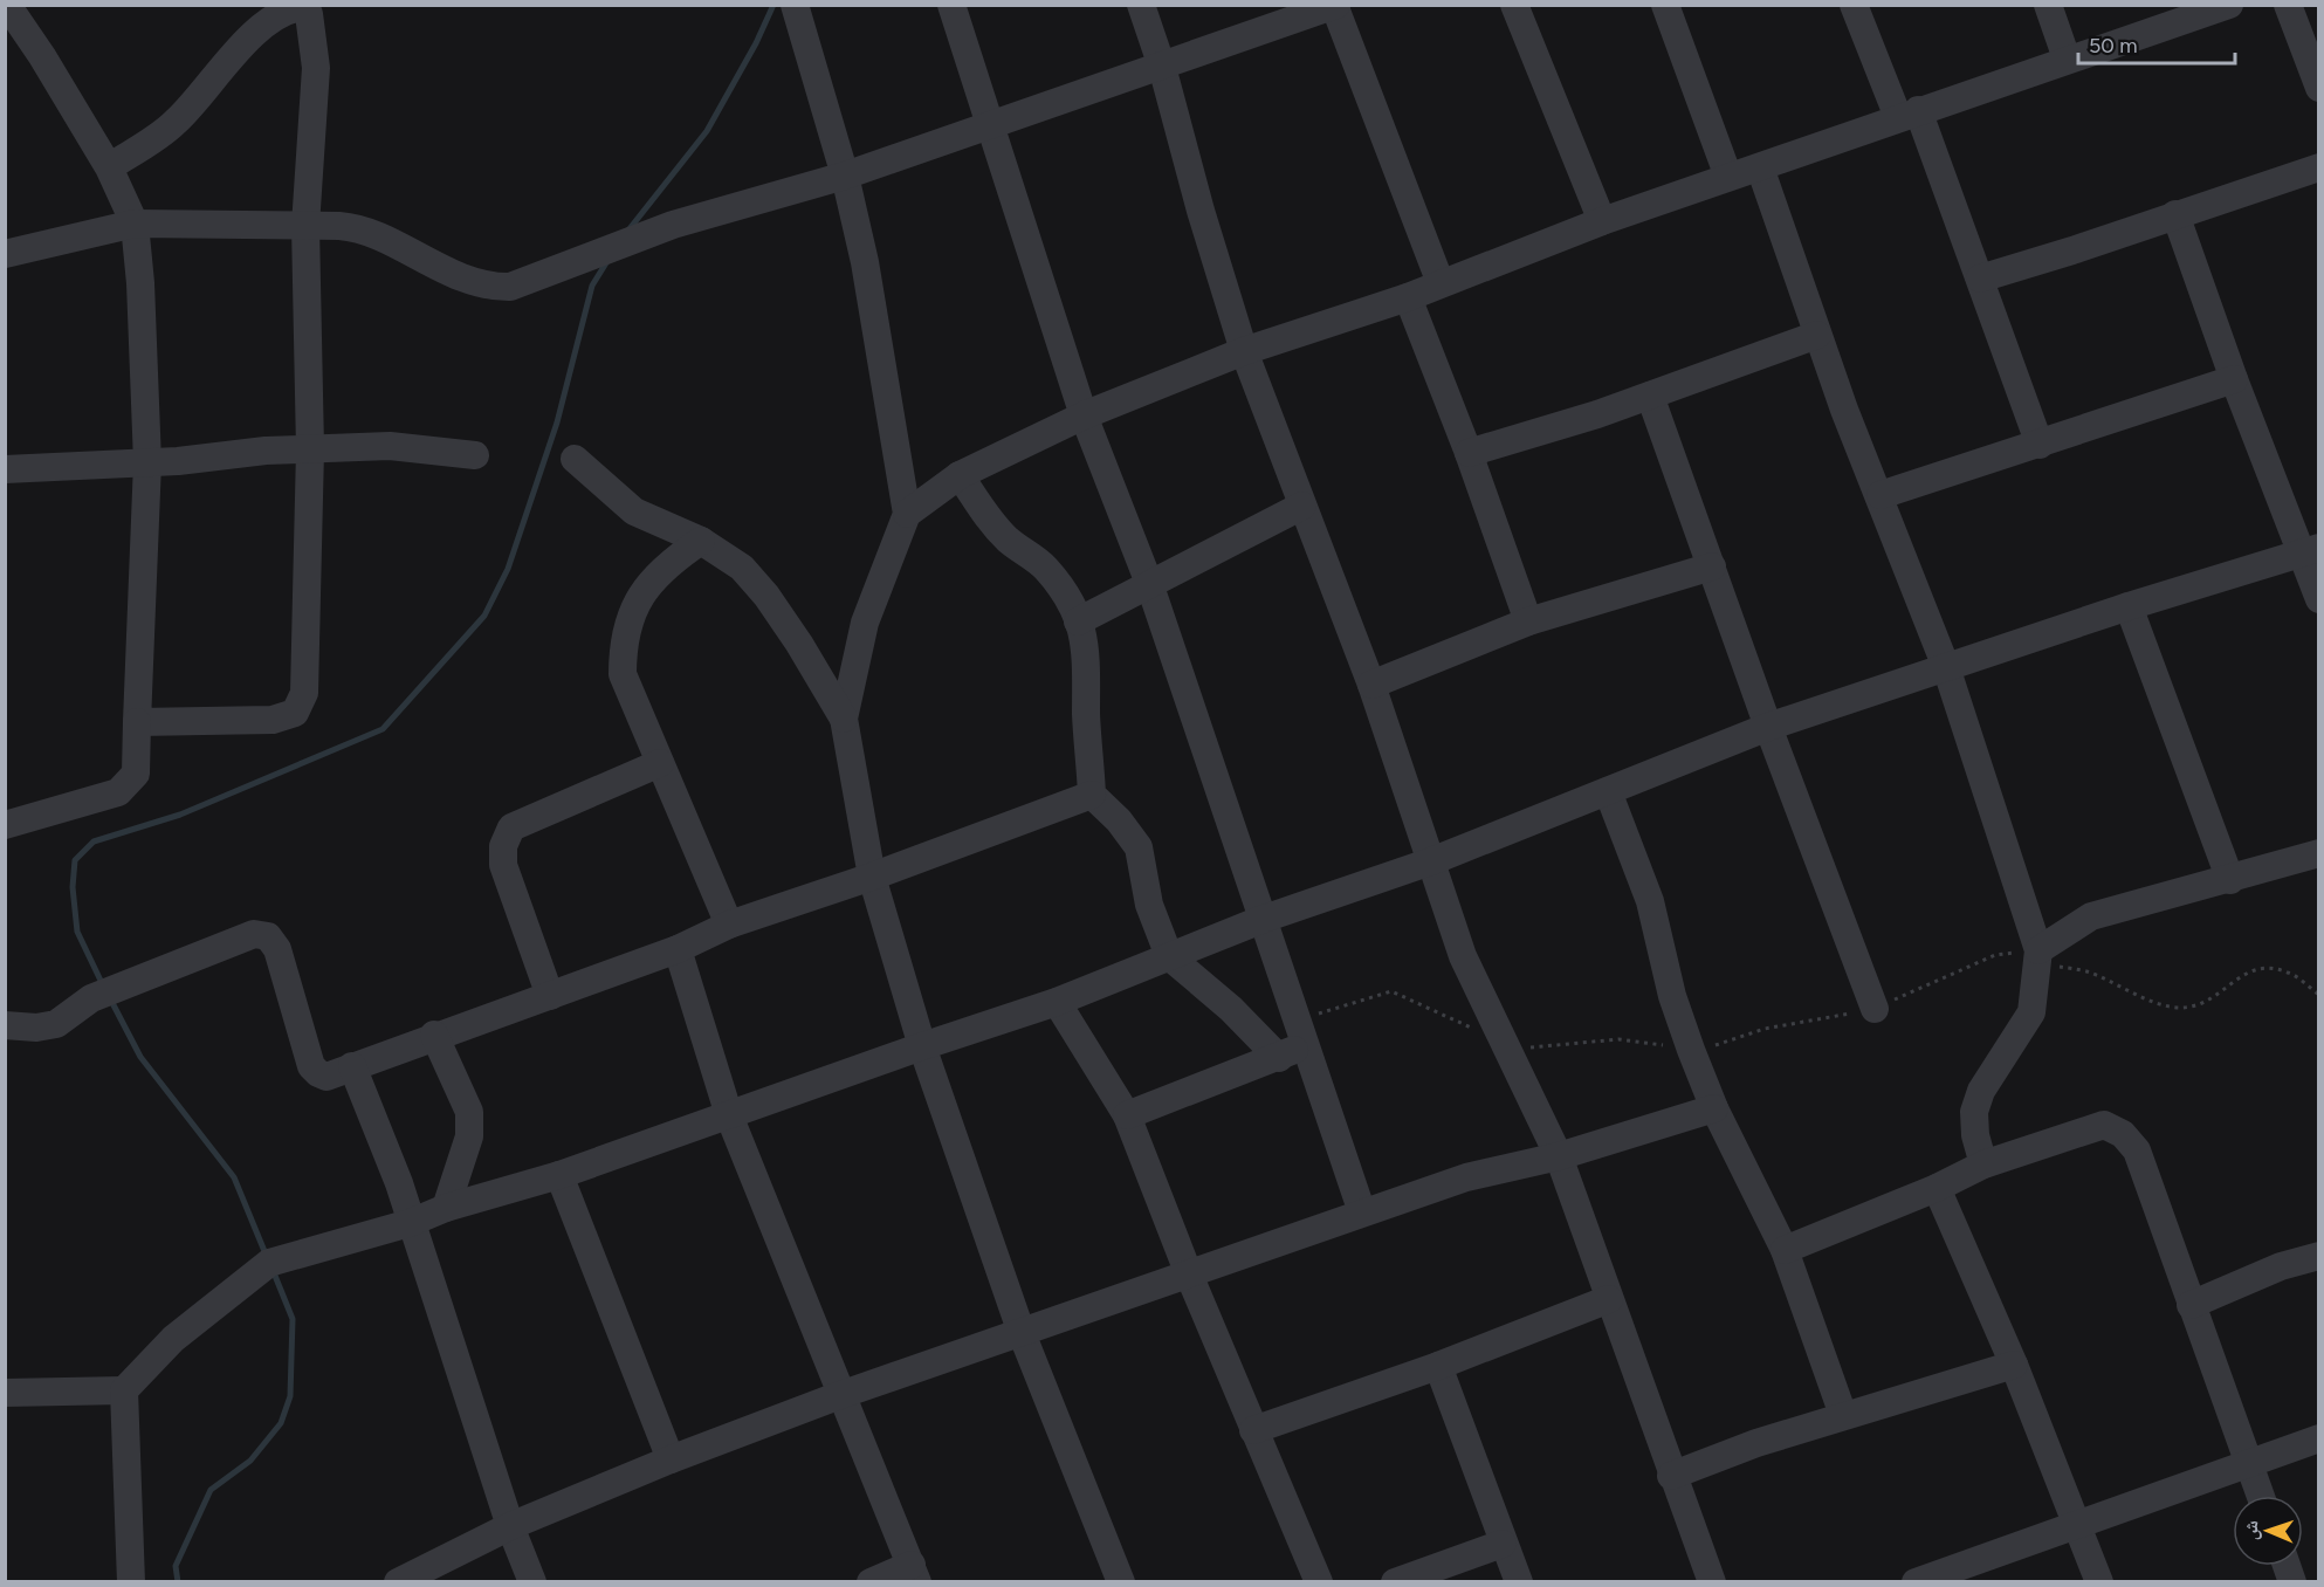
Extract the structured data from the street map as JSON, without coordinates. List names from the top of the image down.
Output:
{
  "scale_bar": "50 m",
  "north": "left"
}
